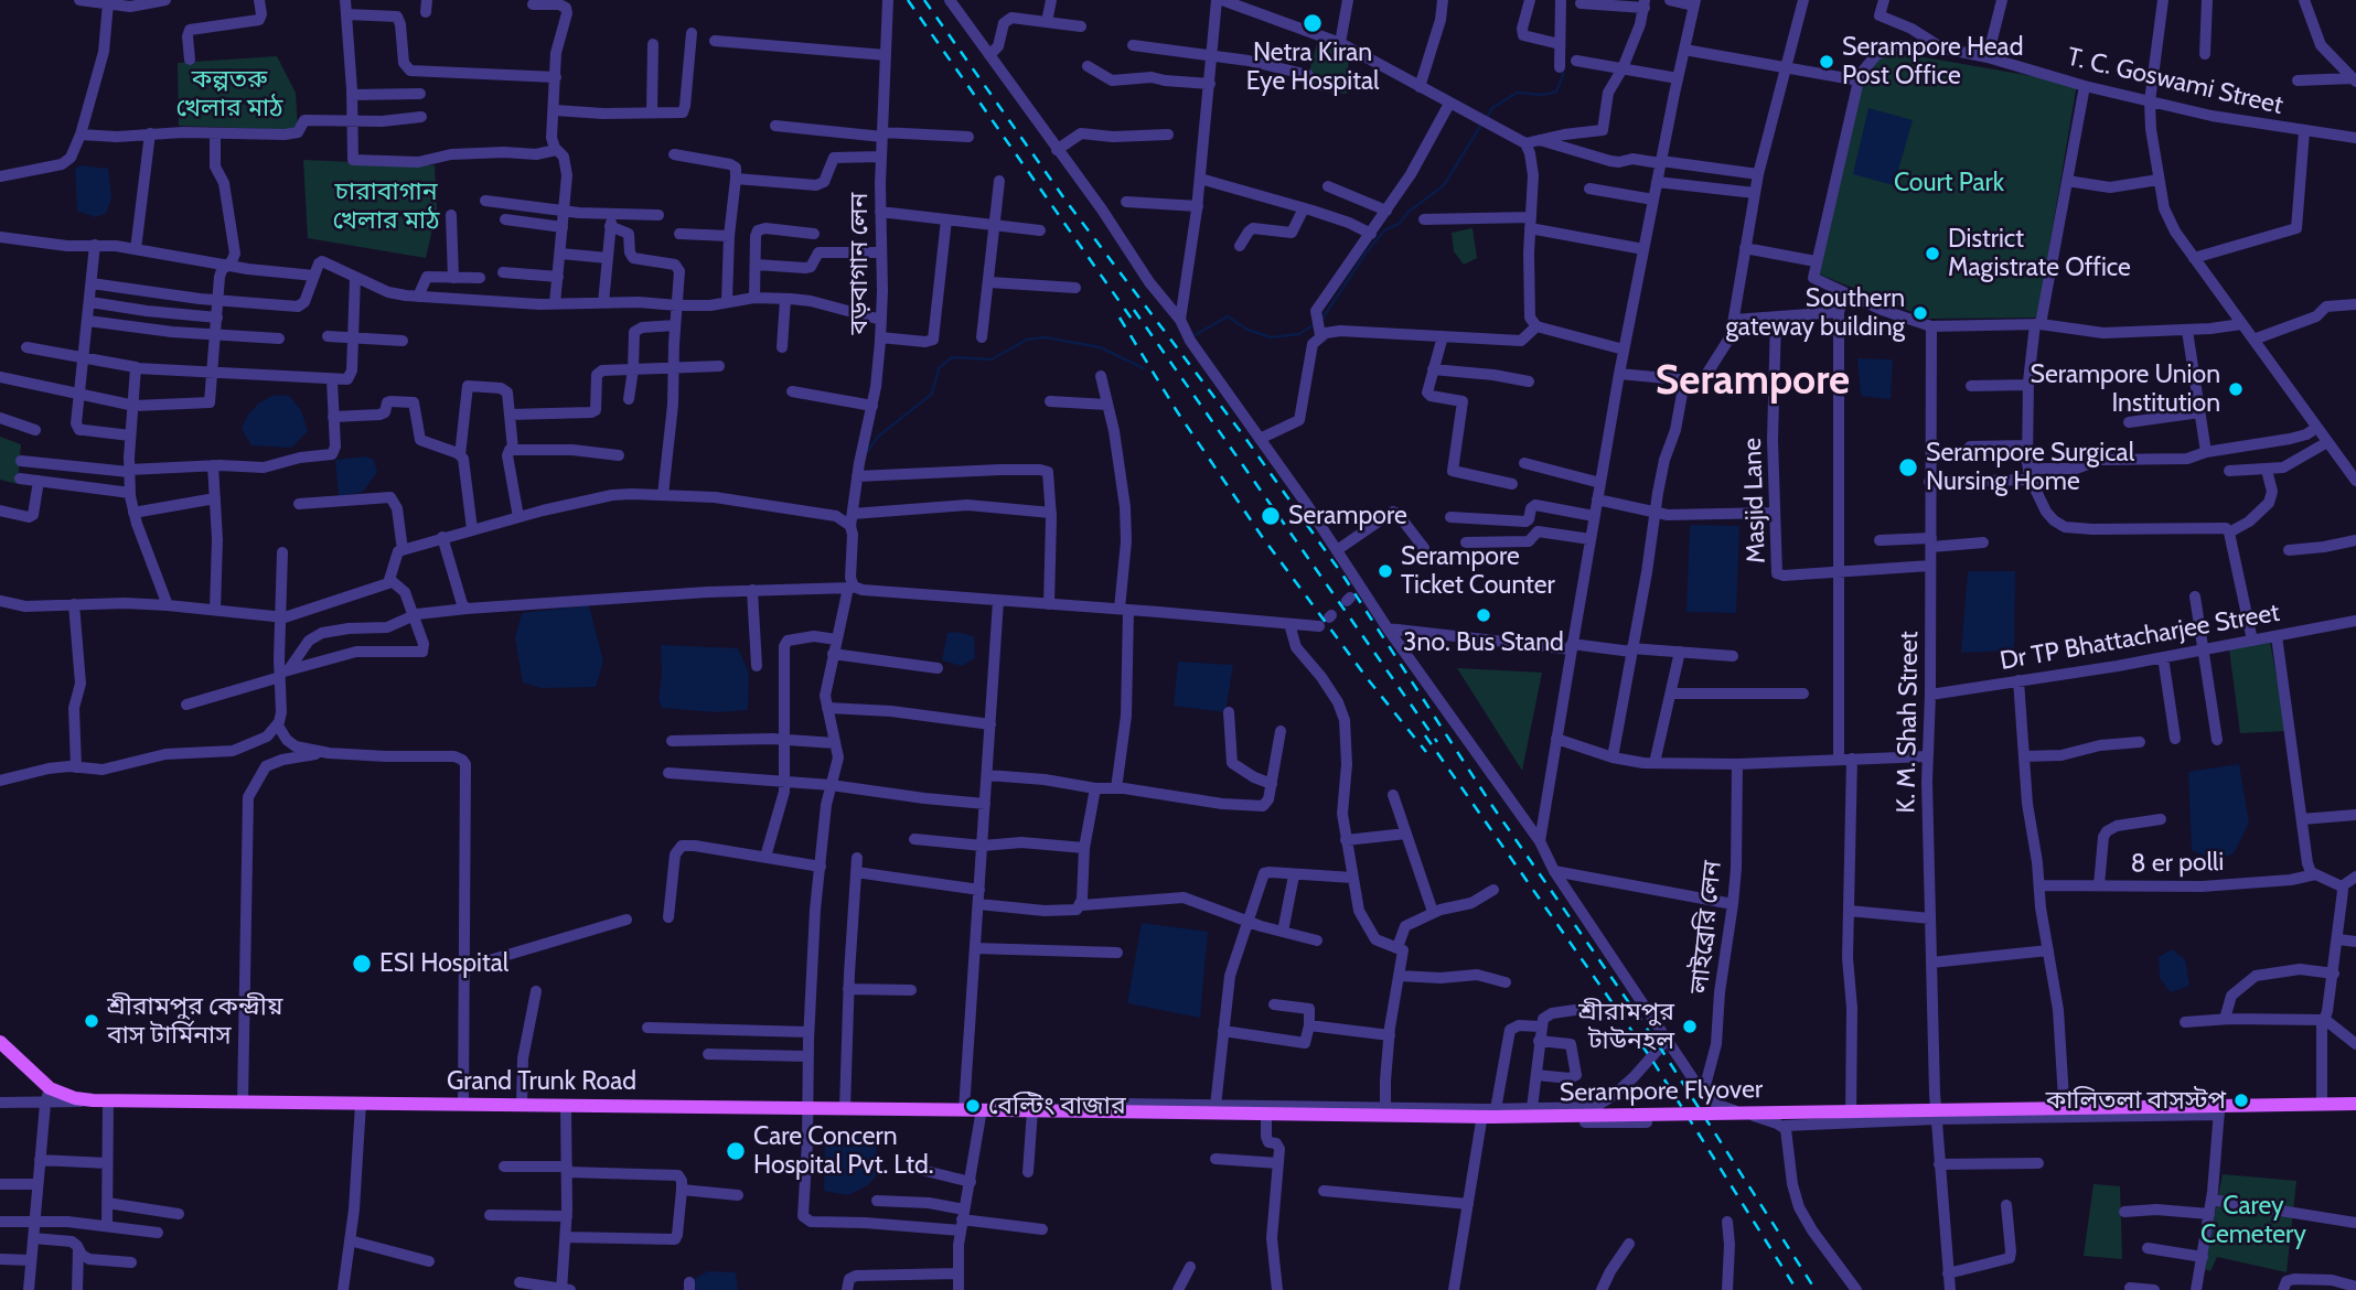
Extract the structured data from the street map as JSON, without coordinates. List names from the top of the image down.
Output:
{
  "streets": {
    "main road": ["Grand Trunk Road", "Serampore Flyover"],
    "street": [
      "T. C. Goswami Street",
      "বড়বাগান লেন",
      "Masjid Lane",
      "Dr TP Bhattacharjee Street",
      "K. M. Shah Street",
      "8 er polli",
      "লাইব্রেরি লেন"
    ]
  },
  "crossings": [
    ["বড়বাগান লেন", "Grand Trunk Road"],
    ["Masjid Lane", "K. M. Shah Street"],
    ["Dr TP Bhattacharjee Street", "K. M. Shah Street"],
    ["Grand Trunk Road", "Serampore Flyover"]
  ],
  "districts": ["Serampore"],
  "parks": [
    "কল্পতরু খেলার মাঠ",
    "Court Park",
    "চারাবাগান খেলার মাঠ",
    "Carey Cemetery"
  ],
  "places": [
    "Netra Kiran Eye Hospital",
    "Serampore Head Post Office",
    "District Magistrate Office",
    "Southern gateway building",
    "Serampore Union Institution",
    "Serampore Surgical Nursing Home",
    "Serampore",
    "Serampore Ticket Counter",
    "3no. Bus Stand",
    "ESI Hospital",
    "শ্রীরামপুর কেন্দ্রীয় বাস টার্মিনাস",
    "শ্রীরামপুর টাউনহল",
    "কালিতলা বাসস্টপ",
    "বেল্টিং বাজার",
    "Care Concern Hospital Pvt. Ltd."
  ]
}
